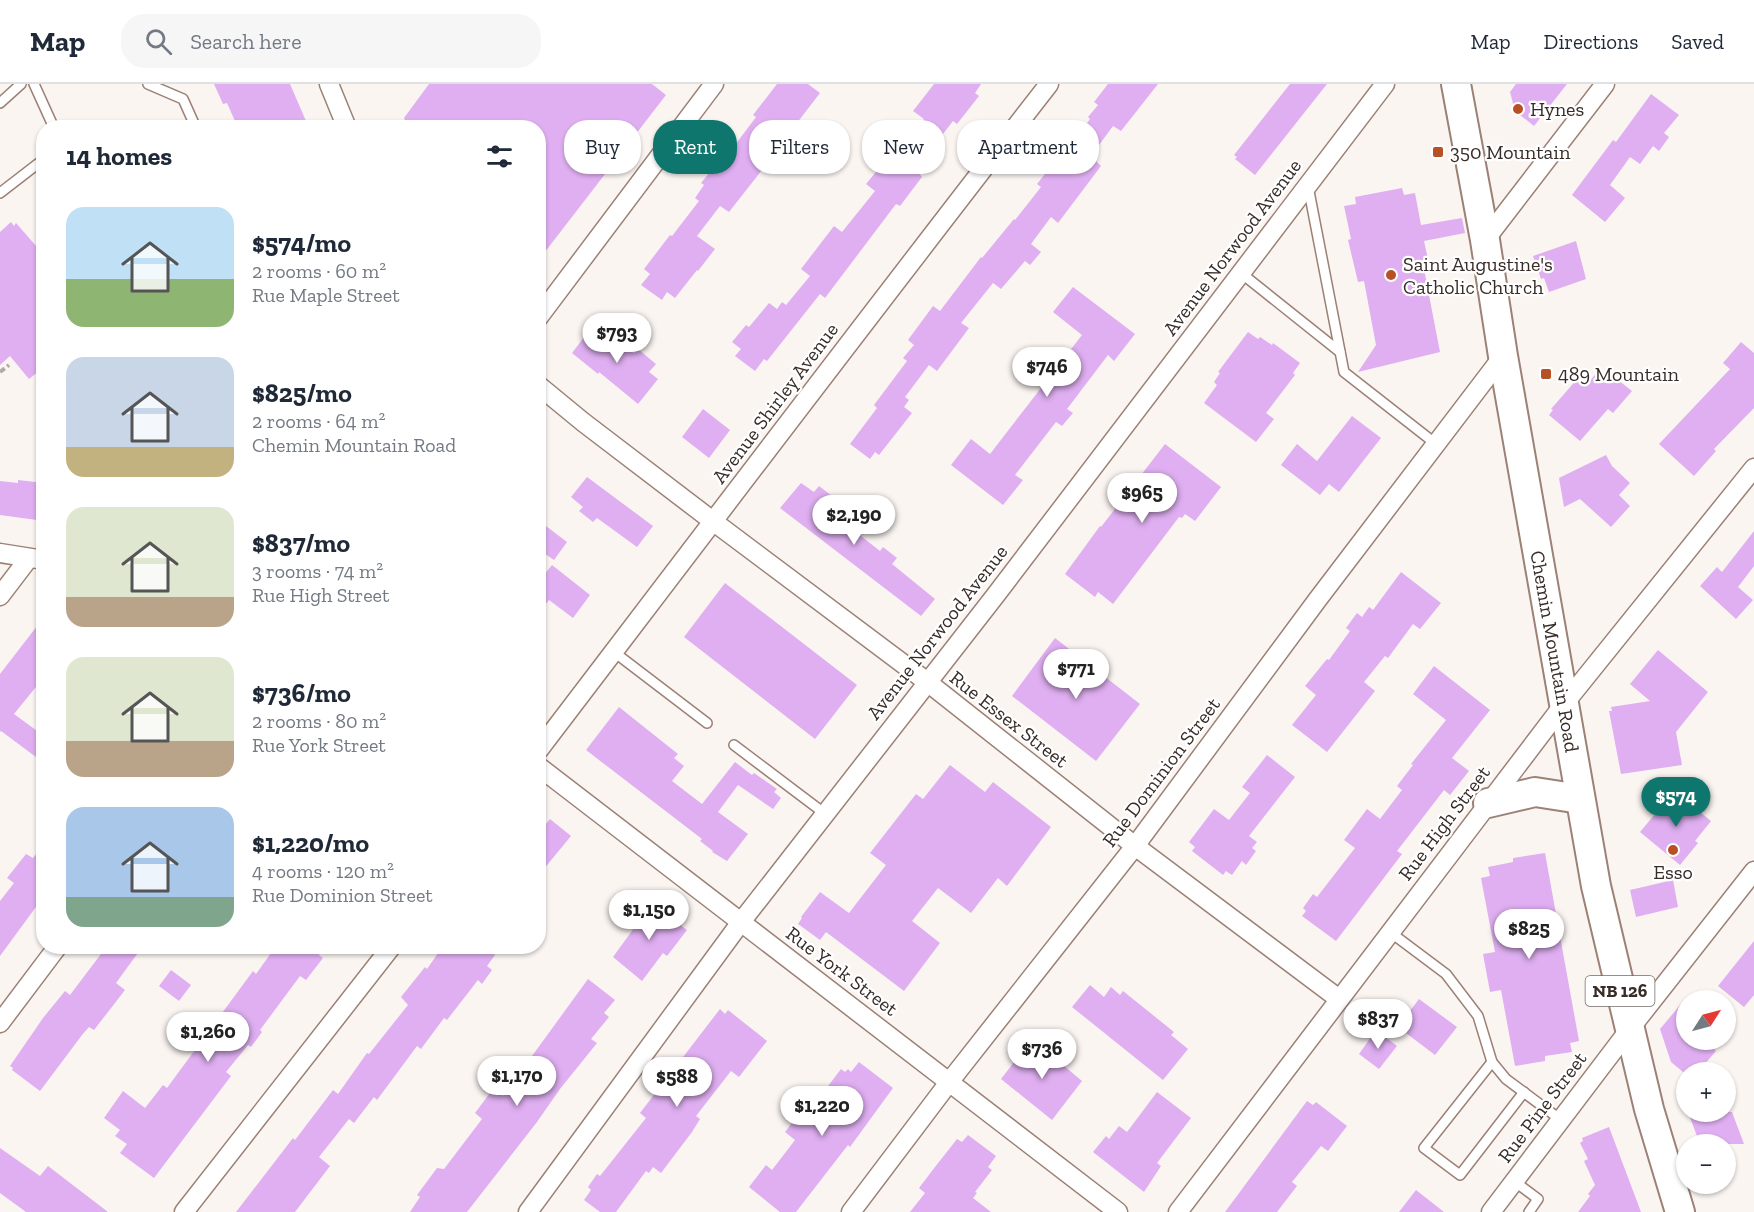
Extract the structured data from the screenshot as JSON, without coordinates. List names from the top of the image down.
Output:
{
  "streets": {
    "main road": ["Chemin Mountain Road", "NB 126"],
    "street": [
      "Avenue Norwood Avenue",
      "Avenue Shirley Avenue",
      "Rue Essex Street",
      "Rue Dominion Street",
      "Rue High Street",
      "Rue York Street",
      "Rue Pine Street"
    ]
  },
  "crossings": [
    ["Avenue Norwood Avenue", "Rue Essex Street"],
    ["Avenue Norwood Avenue", "Rue York Street"],
    ["Avenue Shirley Avenue", "Rue Essex Street"],
    ["Chemin Mountain Road", "Rue Dominion Street"],
    ["Chemin Mountain Road", "Rue High Street"],
    ["Chemin Mountain Road", "Rue Pine Street"],
    ["Rue Essex Street", "Rue Dominion Street"],
    ["Rue Essex Street", "Rue High Street"],
    ["Rue Dominion Street", "Rue York Street"]
  ],
  "places": {
    "other": ["Hynes", "Saint Augustine's Catholic Church", "Esso"],
    "transit": ["350 Mountain", "489 Mountain"]
  },
  "north": "top right",
  "page": {
    "header": "Map",
    "search": "Search here",
    "nav": ["Map", "Directions", "Saved"],
    "chip": [
      "Buy",
      "Rent",
      "Filters",
      "New",
      "Apartment"
    ],
    "heading": "14 homes",
    "list": [
      {
        "name": "$574/mo",
        "note": "2 rooms · 60 m² · Rue Maple Street"
      },
      {
        "name": "$825/mo",
        "note": "2 rooms · 64 m² · Chemin Mountain Road"
      },
      {
        "name": "$837/mo",
        "note": "3 rooms · 74 m² · Rue High Street"
      },
      {
        "name": "$736/mo",
        "note": "2 rooms · 80 m² · Rue York Street"
      },
      {
        "name": "$1,220/mo",
        "note": "4 rooms · 120 m² · Rue Dominion Street"
      }
    ],
    "price": [
      "$793",
      "$746",
      "$965",
      "$2,190",
      "$771",
      "$574",
      "$1,150",
      "$825",
      "$837",
      "$1,260",
      "$736",
      "$1,170",
      "$588",
      "$1,220"
    ],
    "map_buttons": ["+", "−"]
  }
}
